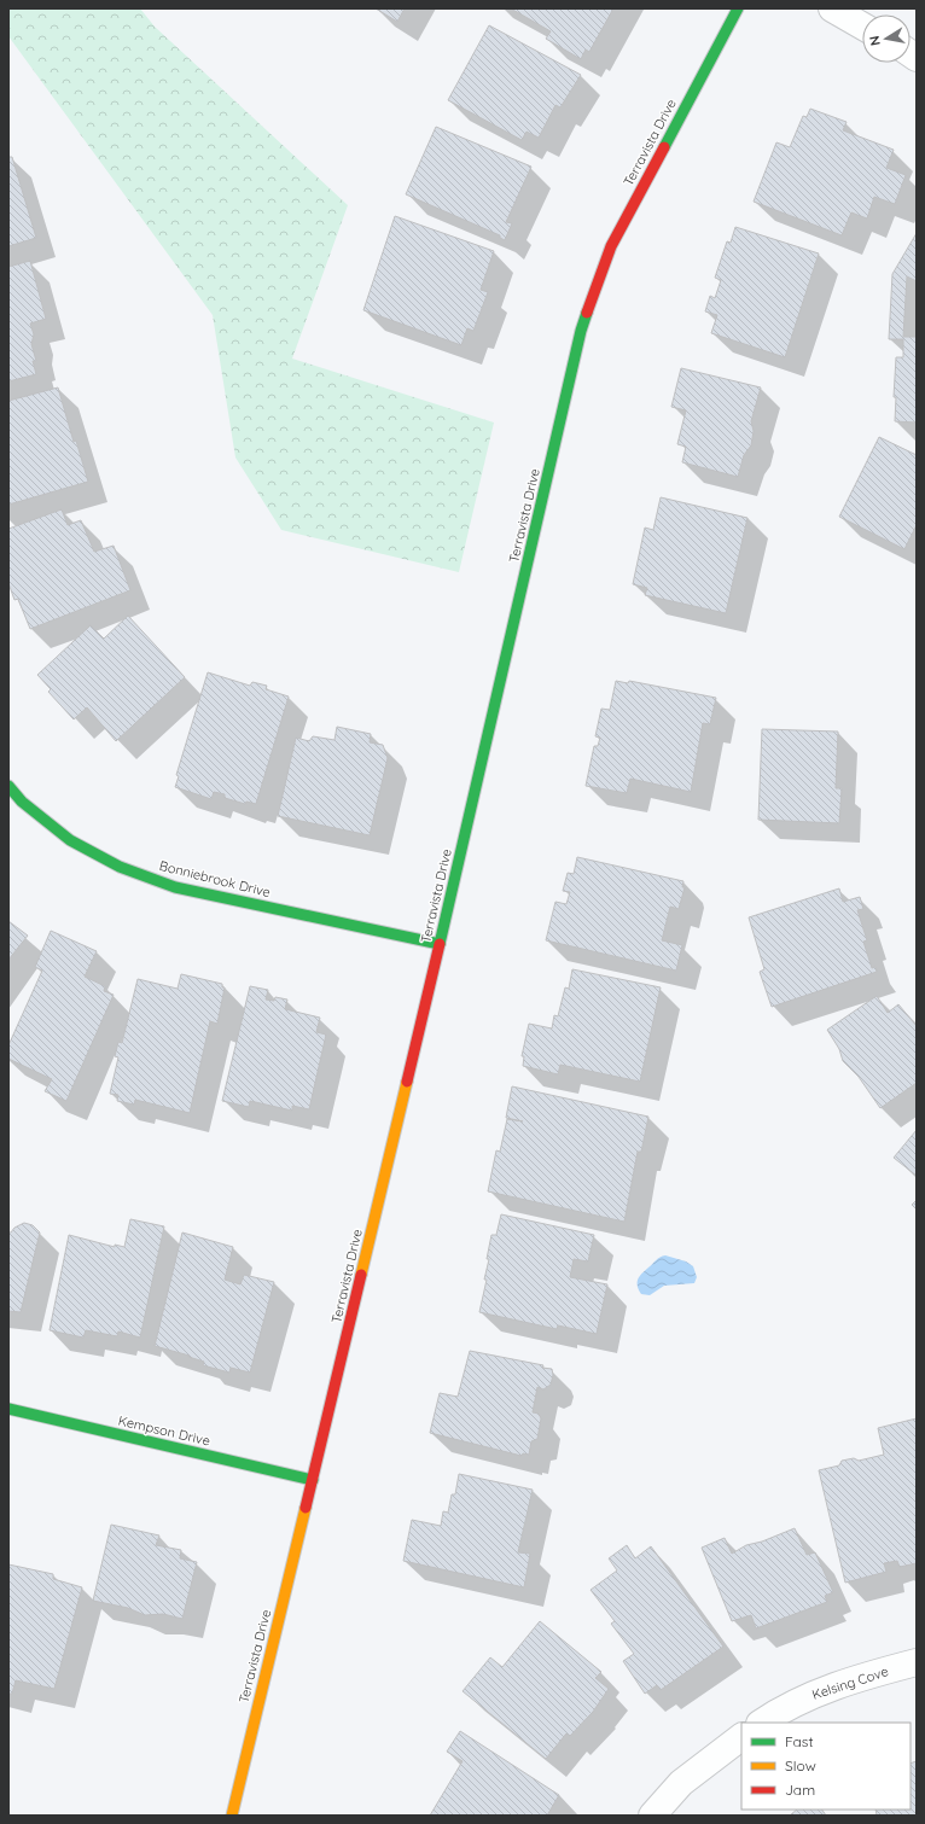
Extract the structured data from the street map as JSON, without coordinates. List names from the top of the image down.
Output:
{
  "streets": {
    "street": [
      "Terravista Drive",
      "Bonniebrook Drive",
      "Kempson Drive",
      "Kelsing Cove"
    ]
  },
  "crossings": [
    ["Terravista Drive", "Bonniebrook Drive"],
    ["Terravista Drive", "Kempson Drive"]
  ],
  "legend": ["Fast", "Slow", "Jam"],
  "north": "left"
}
